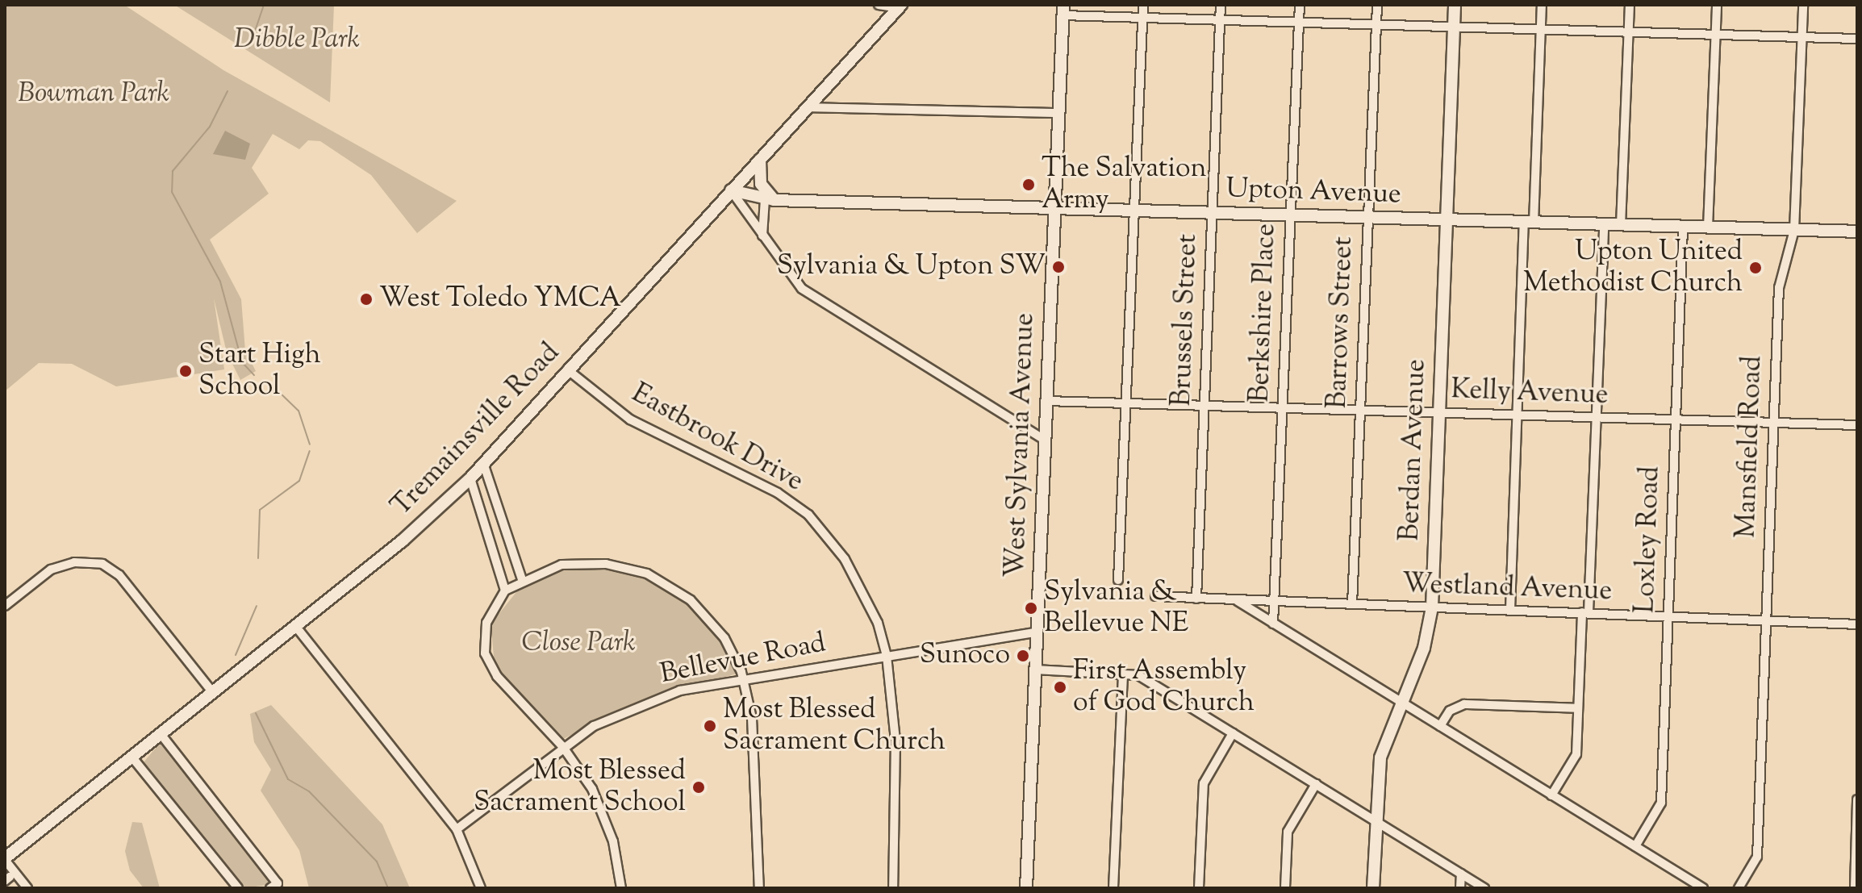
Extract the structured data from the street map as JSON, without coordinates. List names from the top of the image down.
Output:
{
  "streets": {
    "street": [
      "Upton Avenue",
      "Berkshire Place",
      "Brussels Street",
      "Barrows Street",
      "Kelly Avenue",
      "Tremainsville Road",
      "Eastbrook Drive",
      "West Sylvania Avenue",
      "Mansfield Road",
      "Berdan Avenue",
      "Loxley Road",
      "Westland Avenue",
      "Bellevue Road"
    ]
  },
  "crossings": [
    ["Upton Avenue", "Berkshire Place"],
    ["Upton Avenue", "Brussels Street"],
    ["Upton Avenue", "Barrows Street"],
    ["Upton Avenue", "Tremainsville Road"],
    ["Upton Avenue", "West Sylvania Avenue"],
    ["Upton Avenue", "Mansfield Road"],
    ["Upton Avenue", "Berdan Avenue"],
    ["Upton Avenue", "Loxley Road"],
    ["Berkshire Place", "Kelly Avenue"],
    ["Berkshire Place", "Westland Avenue"],
    ["Brussels Street", "Kelly Avenue"],
    ["Brussels Street", "Westland Avenue"],
    ["Barrows Street", "Kelly Avenue"],
    ["Barrows Street", "Westland Avenue"],
    ["Kelly Avenue", "West Sylvania Avenue"],
    ["Kelly Avenue", "Mansfield Road"],
    ["Kelly Avenue", "Berdan Avenue"],
    ["Kelly Avenue", "Loxley Road"],
    ["Tremainsville Road", "Eastbrook Drive"],
    ["Eastbrook Drive", "Bellevue Road"],
    ["West Sylvania Avenue", "Bellevue Road"],
    ["Mansfield Road", "Westland Avenue"],
    ["Berdan Avenue", "Westland Avenue"],
    ["Loxley Road", "Westland Avenue"]
  ],
  "parks": ["Dibble Park", "Bowman Park", "Close Park"],
  "places": [
    "The Salvation Army",
    "Sylvania & Upton SW",
    "Upton United Methodist Church",
    "West Toledo YMCA",
    "Start High School",
    "Sylvania & Bellevue NE",
    "Sunoco",
    "First Assembly of God Church",
    "Most Blessed Sacrament Church",
    "Most Blessed Sacrament School"
  ]
}
